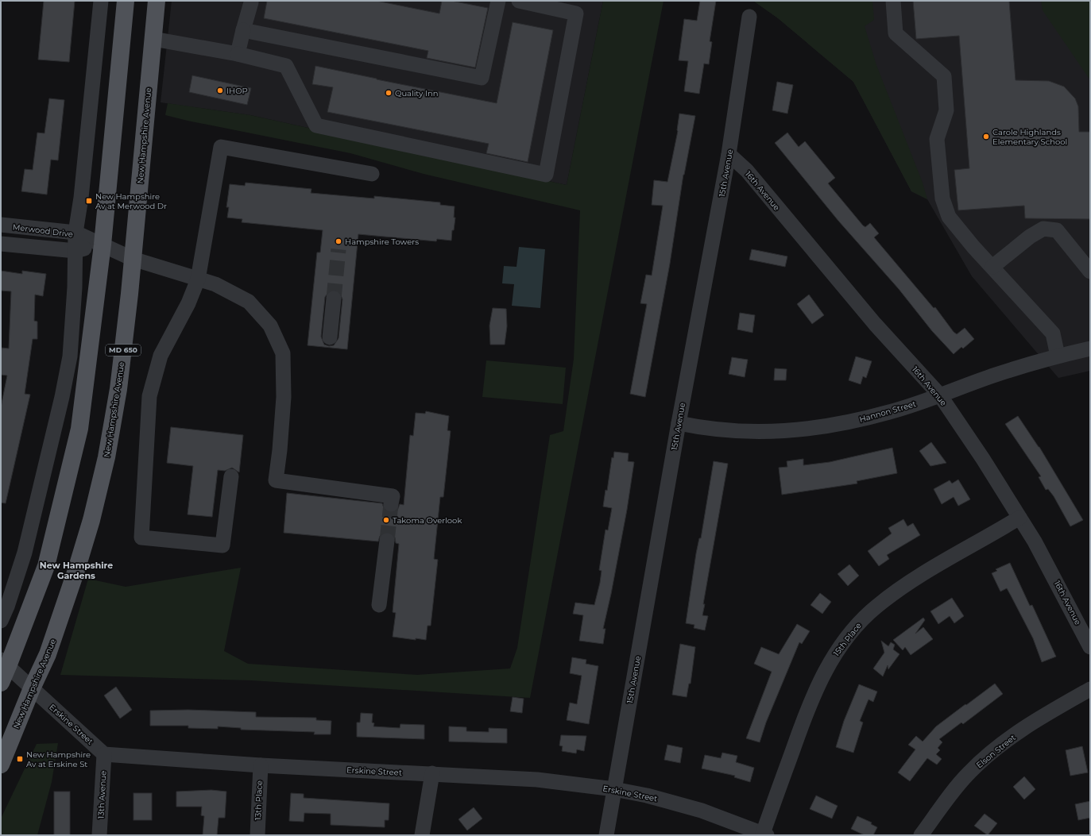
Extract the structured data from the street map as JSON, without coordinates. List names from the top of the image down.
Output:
{
  "streets": {
    "main road": ["New Hampshire Avenue", "MD 650"],
    "street": [
      "15th Avenue",
      "16th Avenue",
      "Merwood Drive",
      "Hannon Street",
      "15th Place",
      "Erskine Street",
      "Elson Street",
      "13th Avenue",
      "13th Place"
    ]
  },
  "crossings": [
    ["New Hampshire Avenue", "Merwood Drive"],
    ["New Hampshire Avenue", "Erskine Street"],
    ["15th Avenue", "16th Avenue"],
    ["15th Avenue", "Hannon Street"],
    ["15th Avenue", "Erskine Street"],
    ["16th Avenue", "Hannon Street"],
    ["16th Avenue", "15th Place"],
    ["15th Place", "Erskine Street"],
    ["Erskine Street", "13th Avenue"],
    ["Erskine Street", "13th Place"]
  ],
  "districts": ["New Hampshire Gardens"],
  "places": {
    "other": [
      "IHOP",
      "Quality Inn",
      "Carole Highlands Elementary School",
      "Hampshire Towers",
      "Takoma Overlook"
    ],
    "transit": ["New Hampshire Av at Merwood Dr", "New Hampshire Av at Erskine St"]
  }
}
